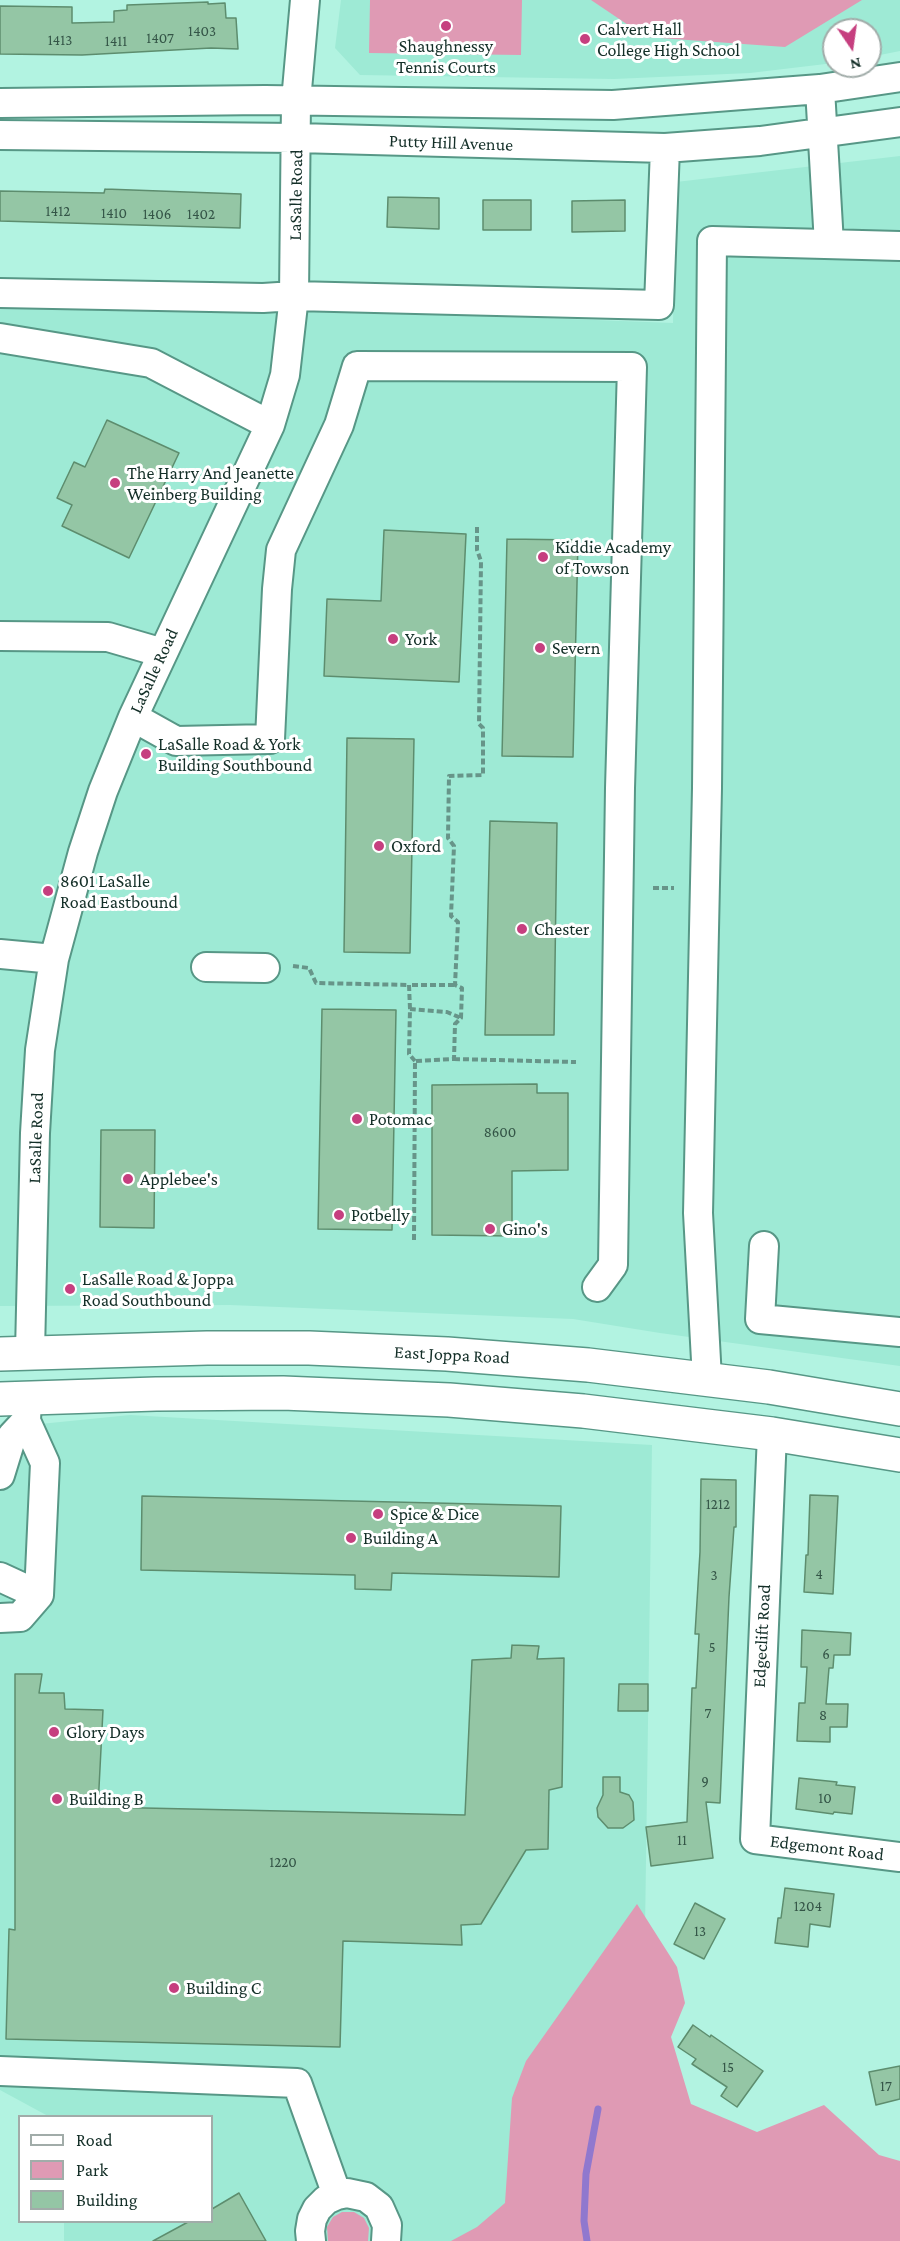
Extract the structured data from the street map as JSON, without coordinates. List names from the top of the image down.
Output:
{
  "streets": {
    "main road": ["East Joppa Road"],
    "street": [
      "Putty Hill Avenue",
      "LaSalle Road",
      "Edgeclift Road",
      "Edgemont Road"
    ]
  },
  "crossings": [
    ["Putty Hill Avenue", "LaSalle Road"],
    ["LaSalle Road", "East Joppa Road"],
    ["Edgeclift Road", "Edgemont Road"]
  ],
  "places": [
    "Shaughnessy Tennis Courts",
    "Calvert Hall College High School",
    "The Harry And Jeanette Weinberg Building",
    "Kiddie Academy of Towson",
    "York",
    "Severn",
    "LaSalle Road & York Building Southbound",
    "Oxford",
    "8601 LaSalle Road Eastbound",
    "Chester",
    "Potomac",
    "Applebee's",
    "Potbelly",
    "Gino's",
    "LaSalle Road & Joppa Road Southbound",
    "Spice & Dice",
    "Building A",
    "Glory Days",
    "Building B",
    "Building C"
  ],
  "house_numbers": [
    "1403",
    "1407",
    "1413",
    "1411",
    "1412",
    "1410",
    "1406",
    "1402",
    "8600",
    "1212",
    "4",
    "3",
    "5",
    "6",
    "7",
    "8",
    "9",
    "10",
    "11",
    "1220",
    "1204",
    "13",
    "15",
    "17"
  ],
  "legend": ["Road", "Park", "Building"],
  "north": "bottom"
}
